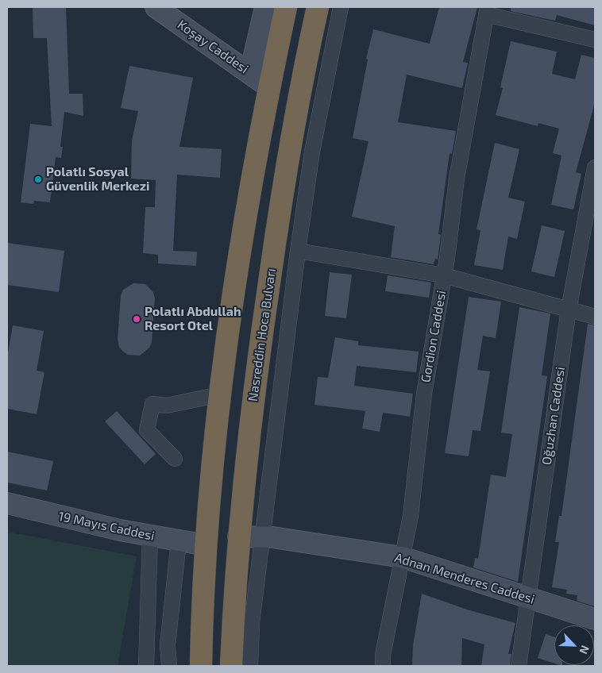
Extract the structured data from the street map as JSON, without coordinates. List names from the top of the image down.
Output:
{
  "streets": {
    "highway": ["Nasreddin Hoca Bulvarı"],
    "street": [
      "Koşay Caddesi",
      "Gordion Caddesi",
      "Oğuzhan Caddesi",
      "19 Mayıs Caddesi",
      "Adnan Menderes Caddesi"
    ]
  },
  "crossings": [
    ["Nasreddin Hoca Bulvarı", "Adnan Menderes Caddesi"],
    ["Gordion Caddesi", "Adnan Menderes Caddesi"],
    ["Oğuzhan Caddesi", "Adnan Menderes Caddesi"]
  ],
  "places": ["Polatlı Sosyal Güvenlik Merkezi", "Polatlı Abdullah Resort Otel"],
  "north": "bottom right"
}
